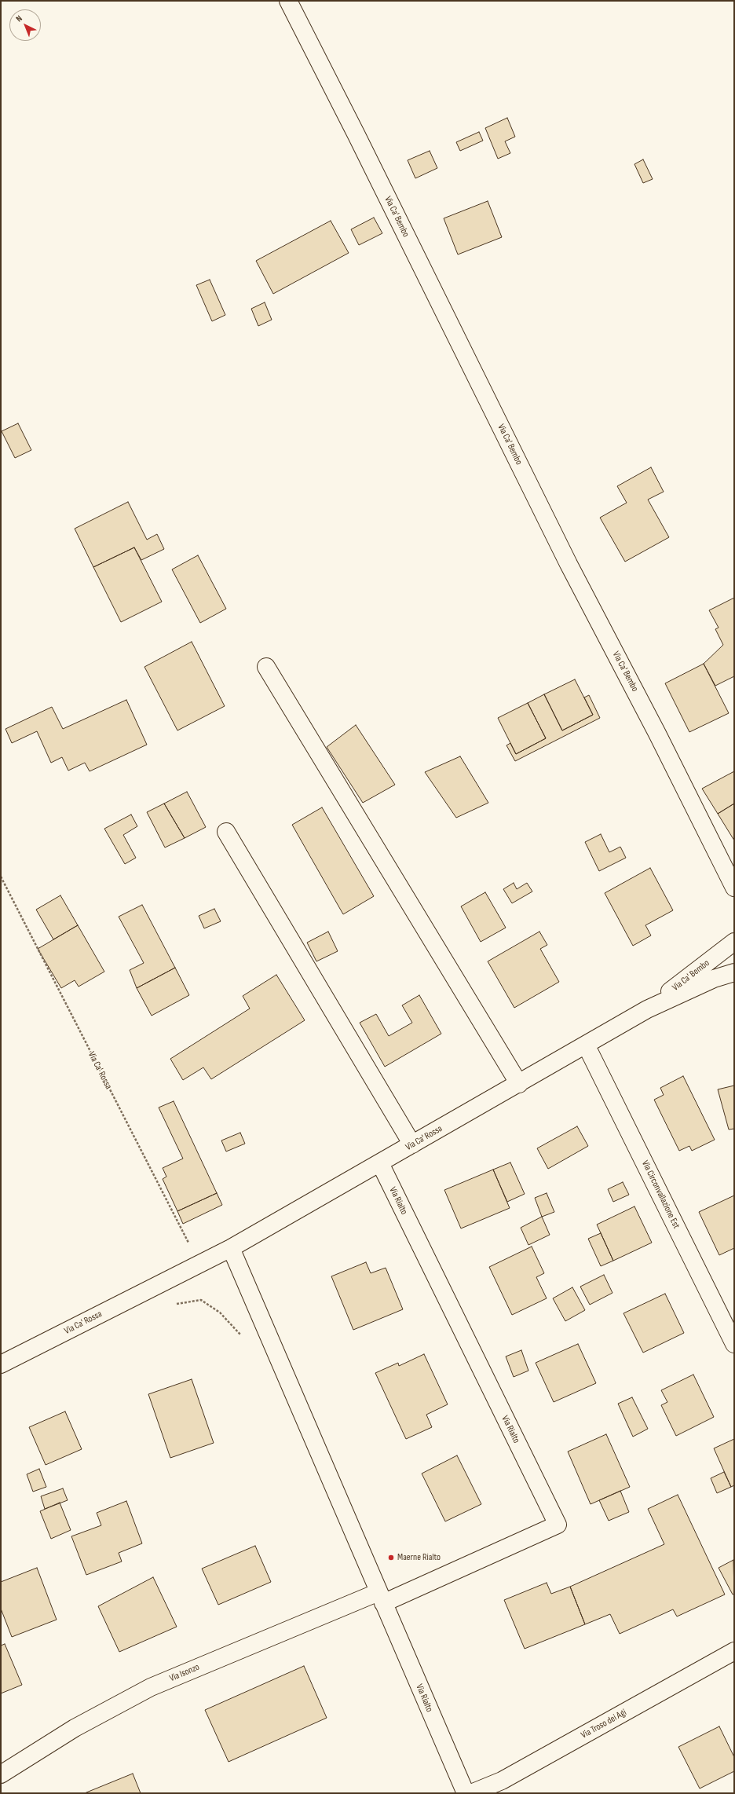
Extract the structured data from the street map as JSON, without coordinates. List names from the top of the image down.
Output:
{
  "streets": {
    "street": [
      "Via Ca' Bembo",
      "Via Ca' Rossa",
      "Via Circonvallazione Est",
      "Via Rialto",
      "Via Isonzo",
      "Via Troso dei Agi"
    ]
  },
  "crossings": [
    ["Via Ca' Bembo", "Via Ca' Rossa"],
    ["Via Ca' Rossa", "Via Circonvallazione Est"],
    ["Via Ca' Rossa", "Via Rialto"],
    ["Via Rialto", "Via Isonzo"]
  ],
  "places": ["Maerne Rialto"],
  "north": "top left"
}
